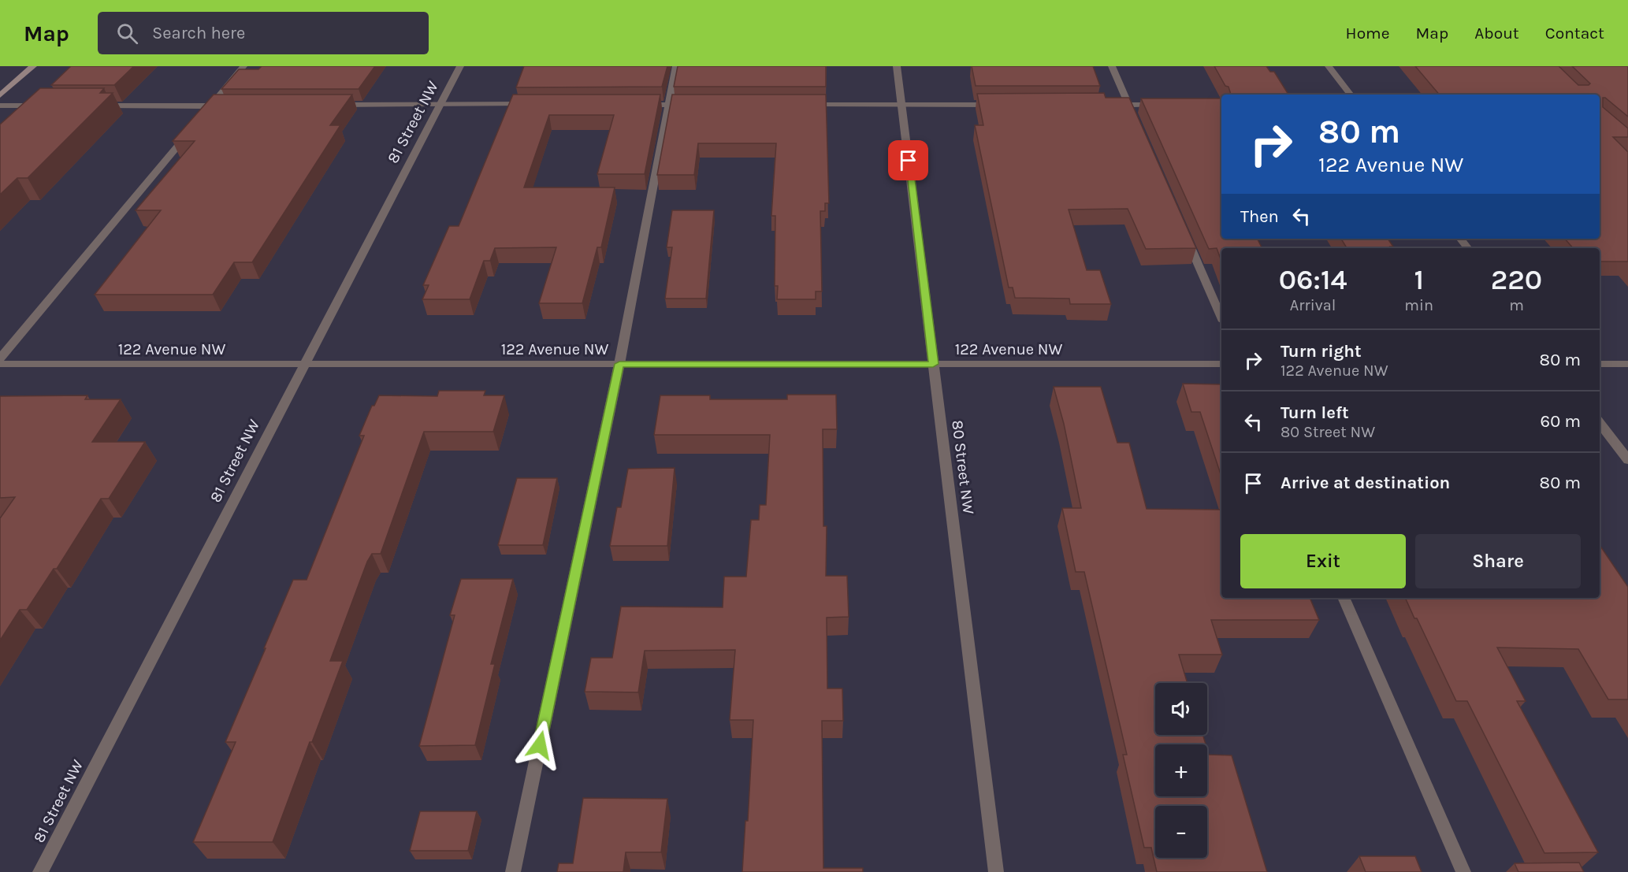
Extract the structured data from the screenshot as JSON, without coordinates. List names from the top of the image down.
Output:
{
  "streets": {
    "street": ["81 Street NW", "122 Avenue NW", "80 Street NW"]
  },
  "crossings": [
    ["81 Street NW", "122 Avenue NW"],
    ["122 Avenue NW", "80 Street NW"]
  ],
  "page": {
    "header": "Map",
    "search": "Search here",
    "nav": [
      "Home",
      "Map",
      "About",
      "Contact"
    ],
    "turn": ["80 m", "122 Avenue NW"],
    "then": "Then",
    "eta": [
      "06:14",
      "Arrival",
      "1",
      "min",
      "220",
      "m"
    ],
    "list": [
      {
        "name": "Turn right",
        "note": "122 Avenue NW",
        "value": "80 m"
      },
      {
        "name": "Turn left",
        "note": "80 Street NW",
        "value": "60 m"
      },
      {
        "name": "Arrive at destination",
        "value": "80 m"
      }
    ],
    "buttons": ["Exit", "Share"],
    "map_buttons": ["+", "−"]
  }
}
